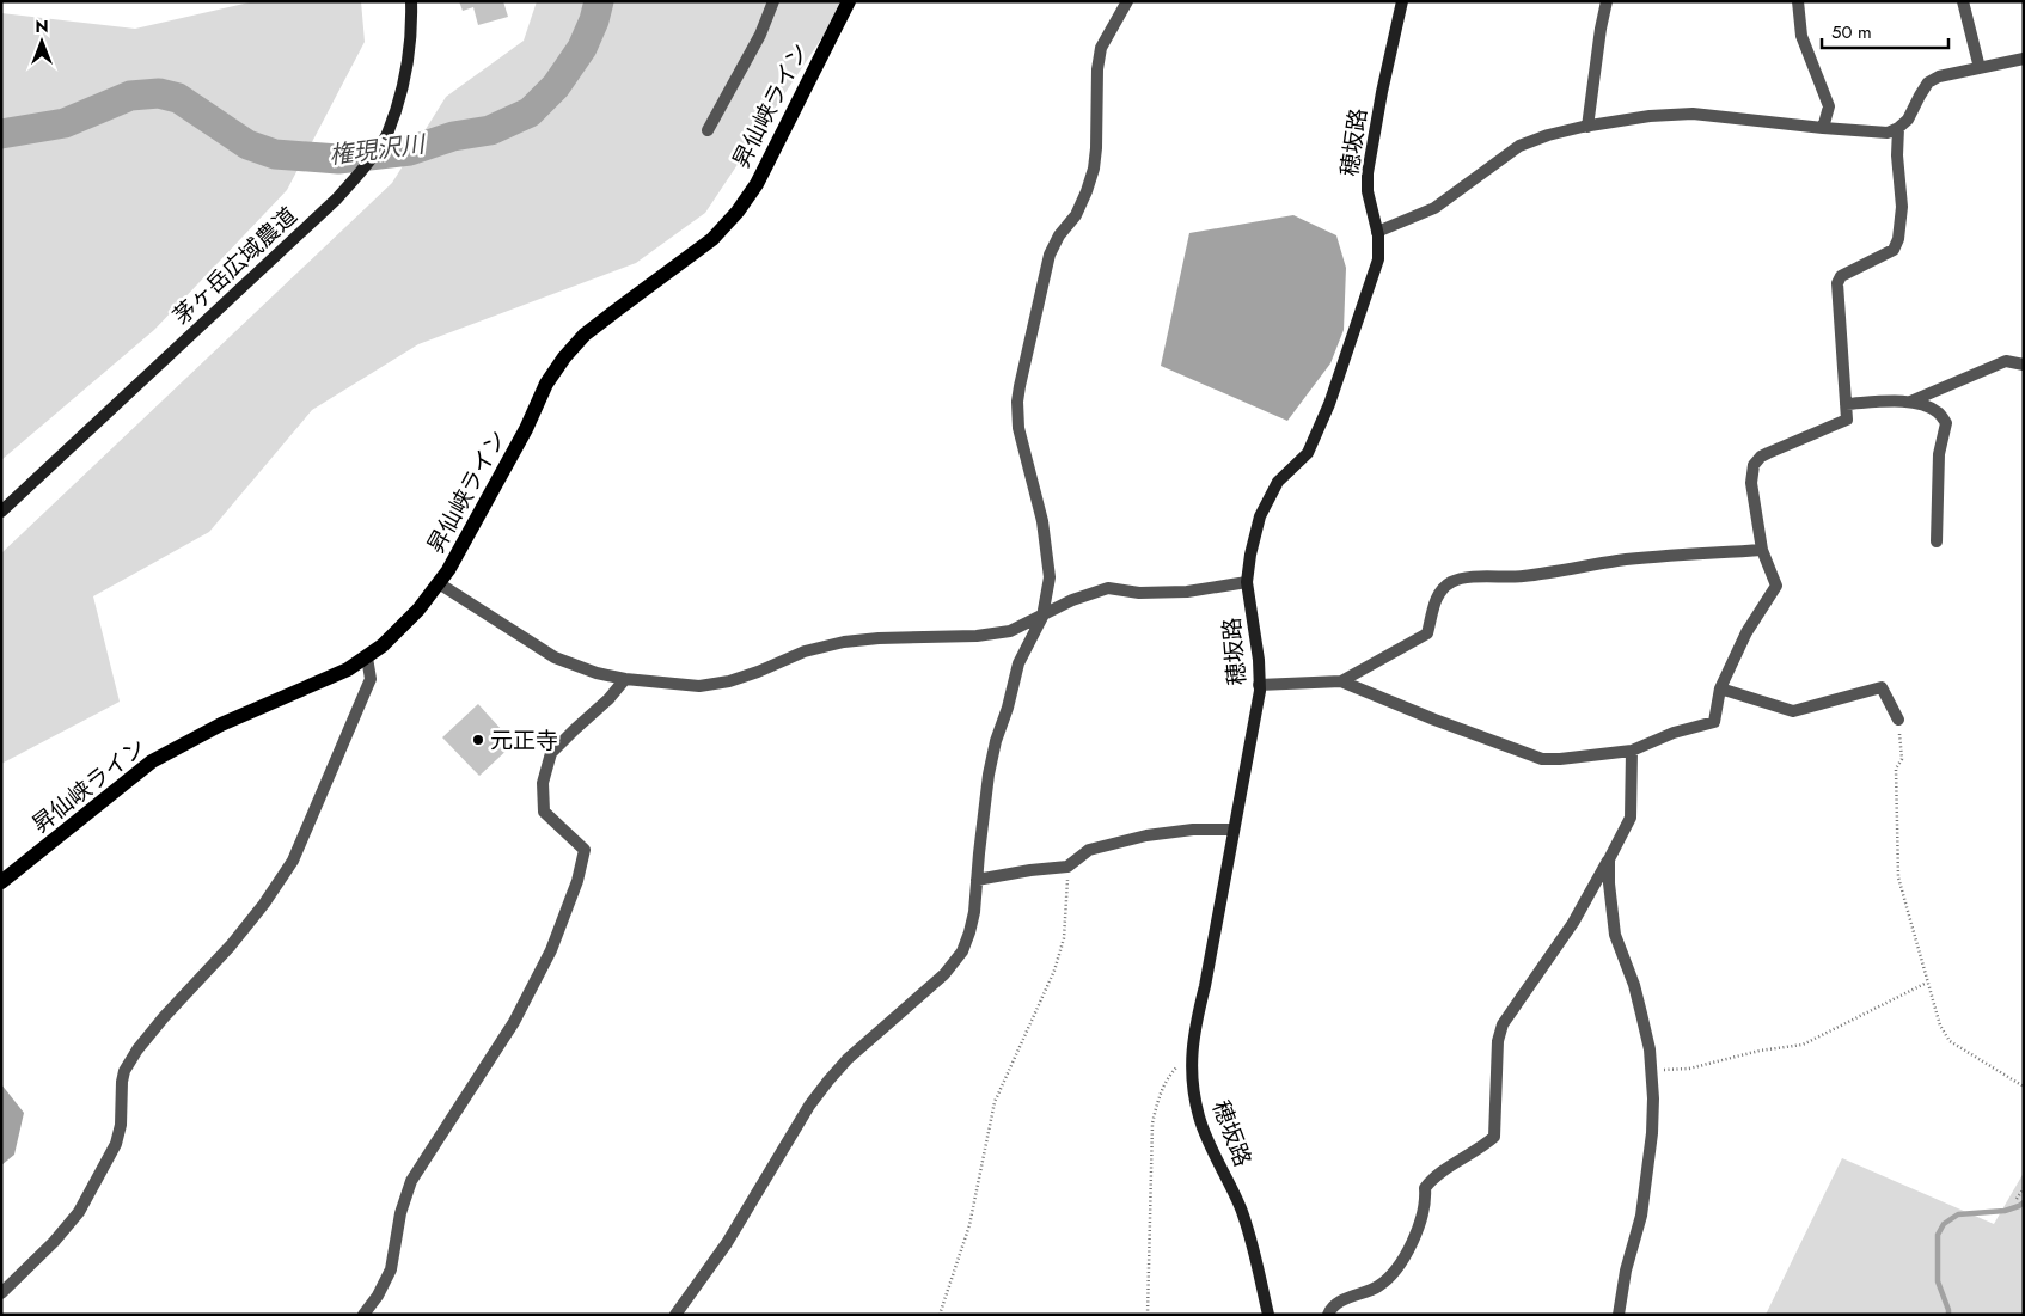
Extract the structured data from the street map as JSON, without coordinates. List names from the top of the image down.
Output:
{
  "streets": {
    "main road": ["昇仙峡ライン", "穂坂路", "茅ヶ岳広域農道"]
  },
  "water": ["権現沢川"],
  "places": ["元正寺"],
  "scale_bar": "50 m",
  "north": "top"
}
